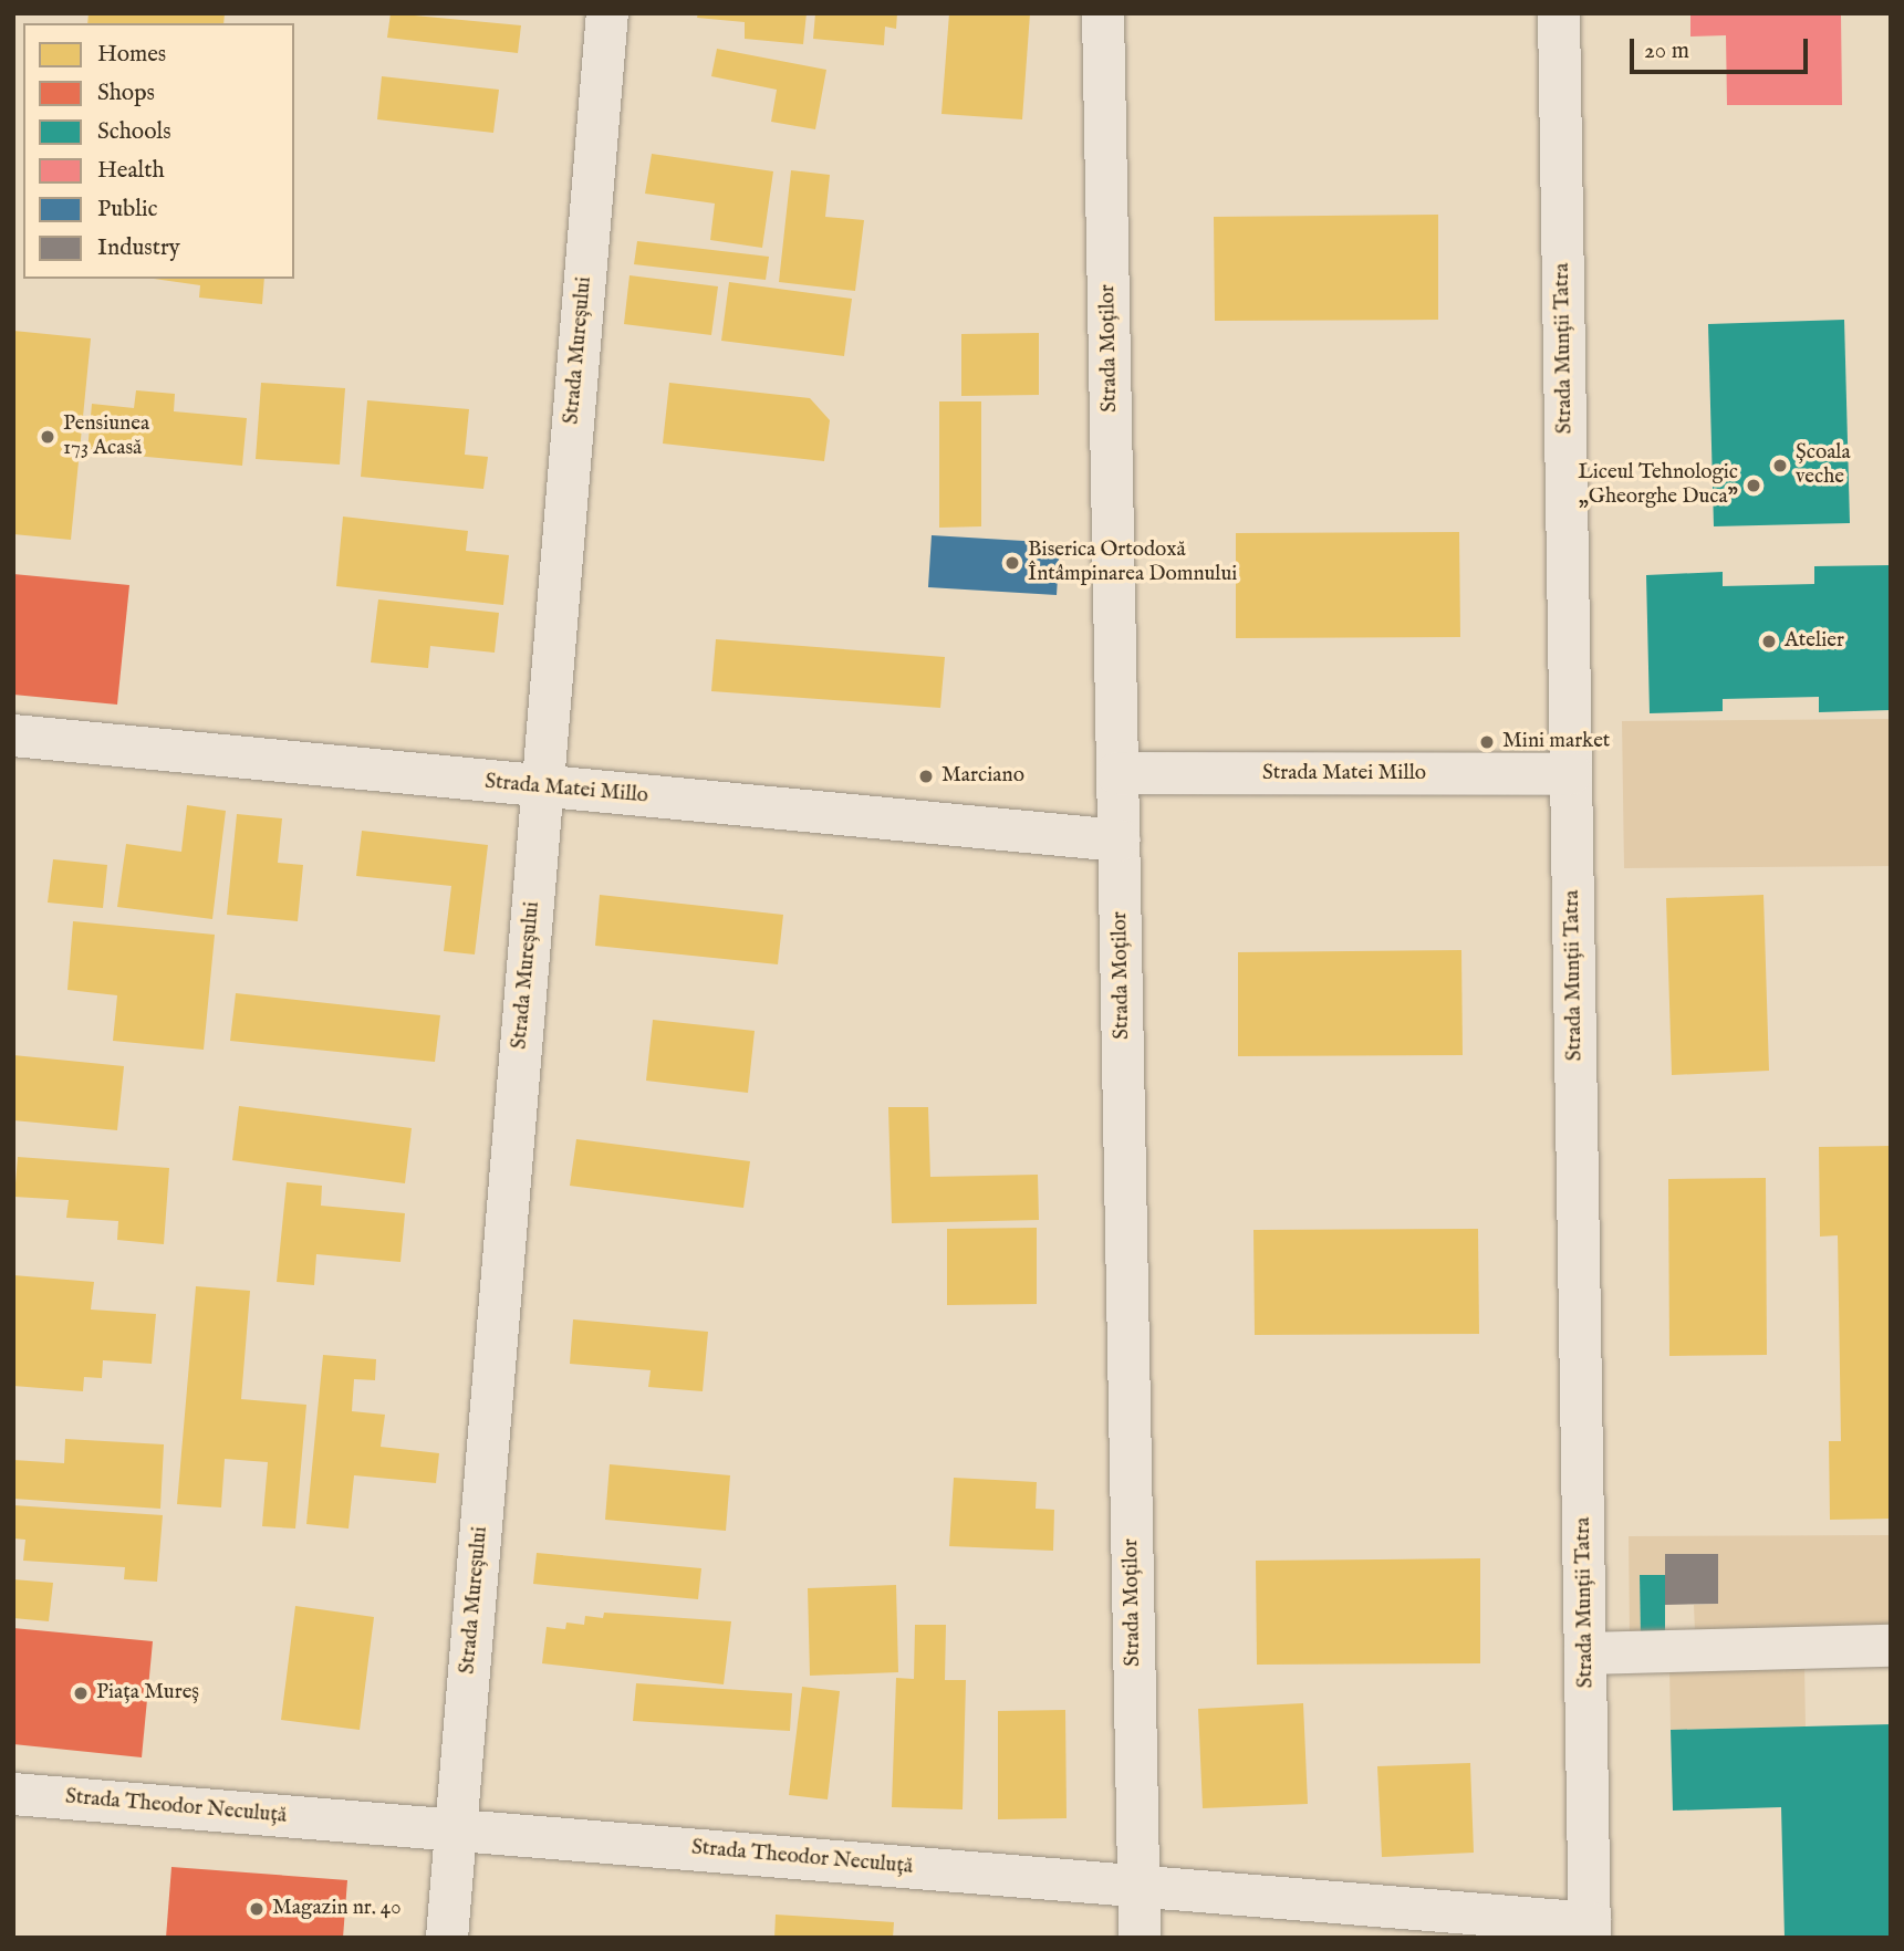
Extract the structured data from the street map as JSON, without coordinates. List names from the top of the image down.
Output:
{
  "streets": {
    "street": [
      "Strada Moților",
      "Strada Munții Tatra",
      "Strada Mureșului",
      "Strada Matei Millo",
      "Strada Theodor Neculuță"
    ]
  },
  "crossings": [
    ["Strada Moților", "Strada Matei Millo"],
    ["Strada Moților", "Strada Theodor Neculuță"],
    ["Strada Munții Tatra", "Strada Matei Millo"],
    ["Strada Munții Tatra", "Strada Theodor Neculuță"],
    ["Strada Mureșului", "Strada Matei Millo"],
    ["Strada Mureșului", "Strada Theodor Neculuță"]
  ],
  "places": [
    "Pensiunea 173 Acasă",
    "Școala veche",
    "Liceul Tehnologic „Gheorghe Duca”",
    "Biserica Ortodoxă Întâmpinarea Domnului",
    "Atelier",
    "Mini market",
    "Marciano",
    "Piața Mureș",
    "Magazin nr. 40"
  ],
  "legend": [
    "Homes",
    "Shops",
    "Schools",
    "Health",
    "Public",
    "Industry"
  ],
  "scale_bar": "20 m"
}
